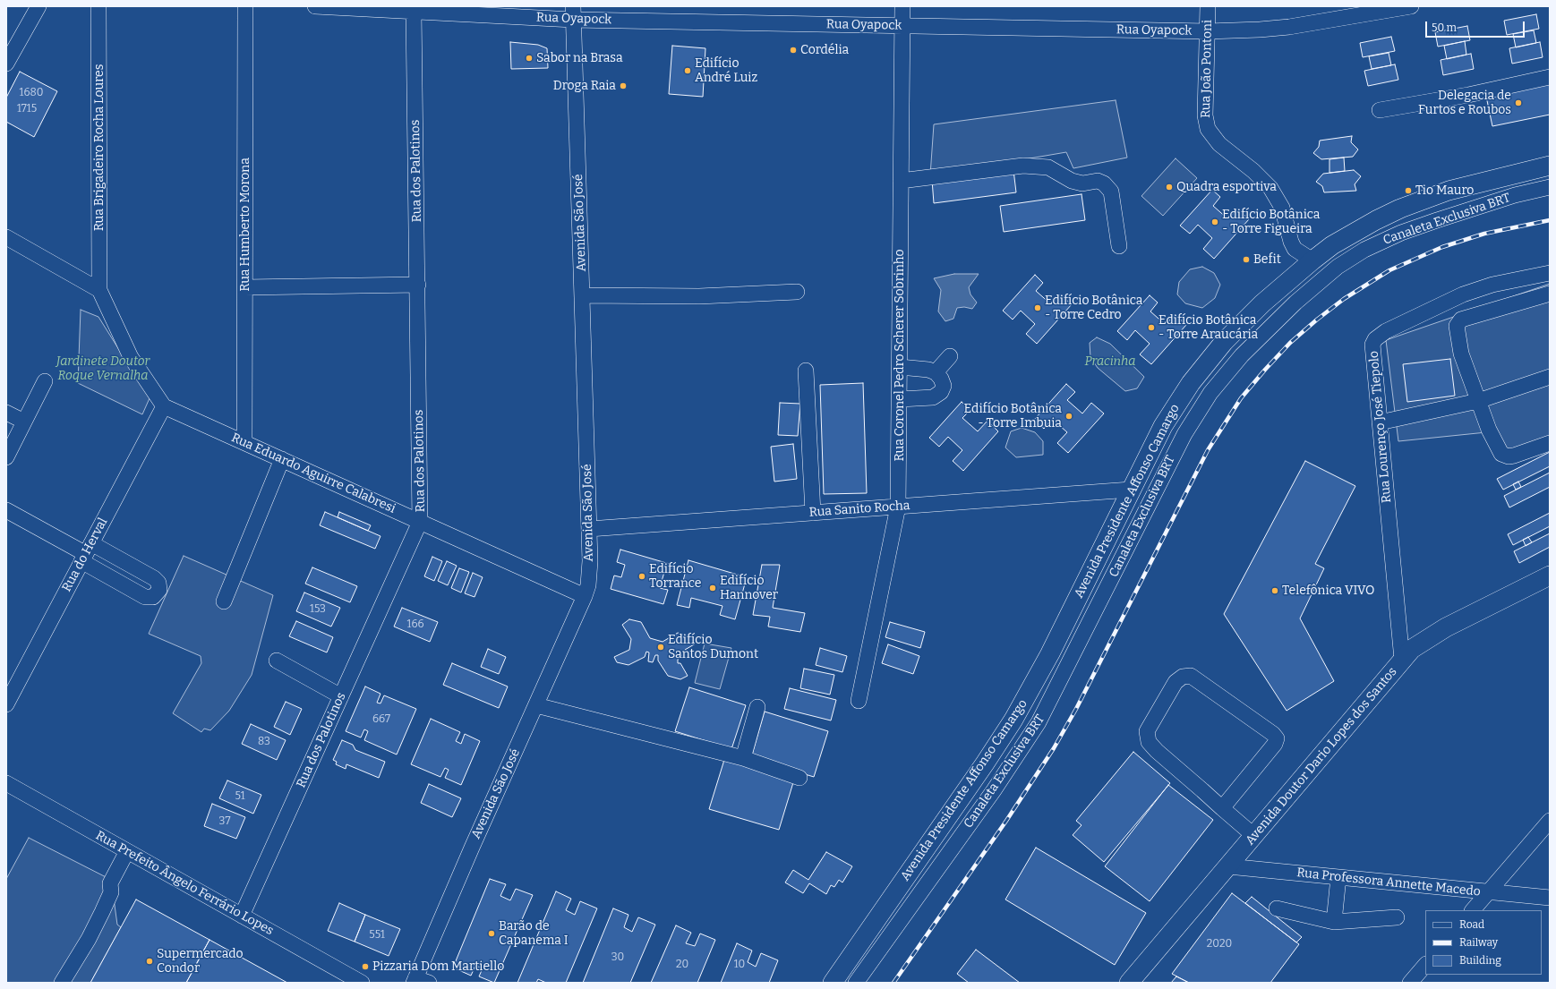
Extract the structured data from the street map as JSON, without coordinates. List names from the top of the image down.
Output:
{
  "streets": {
    "main road": ["Avenida Presidente Affonso Camargo", "Avenida Doutor Dario Lopes dos Santos"],
    "street": [
      "Rua Oyapock",
      "Rua João Pontoni",
      "Rua Brigadeiro Rocha Loures",
      "Rua dos Palotinos",
      "Canaleta Exclusiva BRT",
      "Avenida São José",
      "Rua Humberto Morona",
      "Rua Coronel Pedro Scherer Sobrinho",
      "Rua Lourenço José Tiepolo",
      "Rua Eduardo Aguirre Calabresi",
      "Rua Sanito Rocha",
      "Rua do Herval",
      "Rua Professora Annette Macedo",
      "Rua Prefeito Ângelo Ferrário Lopes"
    ]
  },
  "crossings": [
    ["Rua Oyapock", "Rua João Pontoni"],
    ["Rua Oyapock", "Rua dos Palotinos"],
    ["Rua Oyapock", "Avenida São José"],
    ["Rua Oyapock", "Rua Coronel Pedro Scherer Sobrinho"],
    ["Rua João Pontoni", "Avenida Presidente Affonso Camargo"],
    ["Rua dos Palotinos", "Rua Eduardo Aguirre Calabresi"],
    ["Rua dos Palotinos", "Rua Prefeito Ângelo Ferrário Lopes"],
    ["Avenida São José", "Rua Eduardo Aguirre Calabresi"],
    ["Avenida São José", "Rua Sanito Rocha"],
    ["Rua Humberto Morona", "Rua Eduardo Aguirre Calabresi"],
    ["Rua Coronel Pedro Scherer Sobrinho", "Rua Sanito Rocha"],
    ["Rua Lourenço José Tiepolo", "Avenida Doutor Dario Lopes dos Santos"],
    ["Rua Eduardo Aguirre Calabresi", "Rua do Herval"],
    ["Avenida Presidente Affonso Camargo", "Rua Sanito Rocha"],
    ["Avenida Doutor Dario Lopes dos Santos", "Rua Professora Annette Macedo"]
  ],
  "parks": ["Jardinete Doutor Roque Vernalha", "Pracinha"],
  "places": [
    "Cordélia",
    "Sabor na Brasa",
    "Edifício André Luiz",
    "Droga Raia",
    "Delegacia de Furtos e Roubos",
    "Quadra esportiva",
    "Tio Mauro",
    "Edifício Botânica - Torre Figueira",
    "Befit",
    "Edifício Botânica - Torre Cedro",
    "Edifício Botânica - Torre Araucária",
    "Edifício Botânica - Torre Imbuia",
    "Edifício Torrance",
    "Edifício Hannover",
    "Telefônica VIVO",
    "Edifício Santos Dumont",
    "Barão de Capanema I",
    "Supermercado Condor",
    "Pizzaria Dom Martiello"
  ],
  "house_numbers": [
    "1680",
    "1715",
    "153",
    "166",
    "667",
    "83",
    "51",
    "37",
    "551",
    "2020",
    "30",
    "20",
    "10"
  ],
  "legend": ["Road", "Railway", "Building"],
  "scale_bar": "50 m"
}
